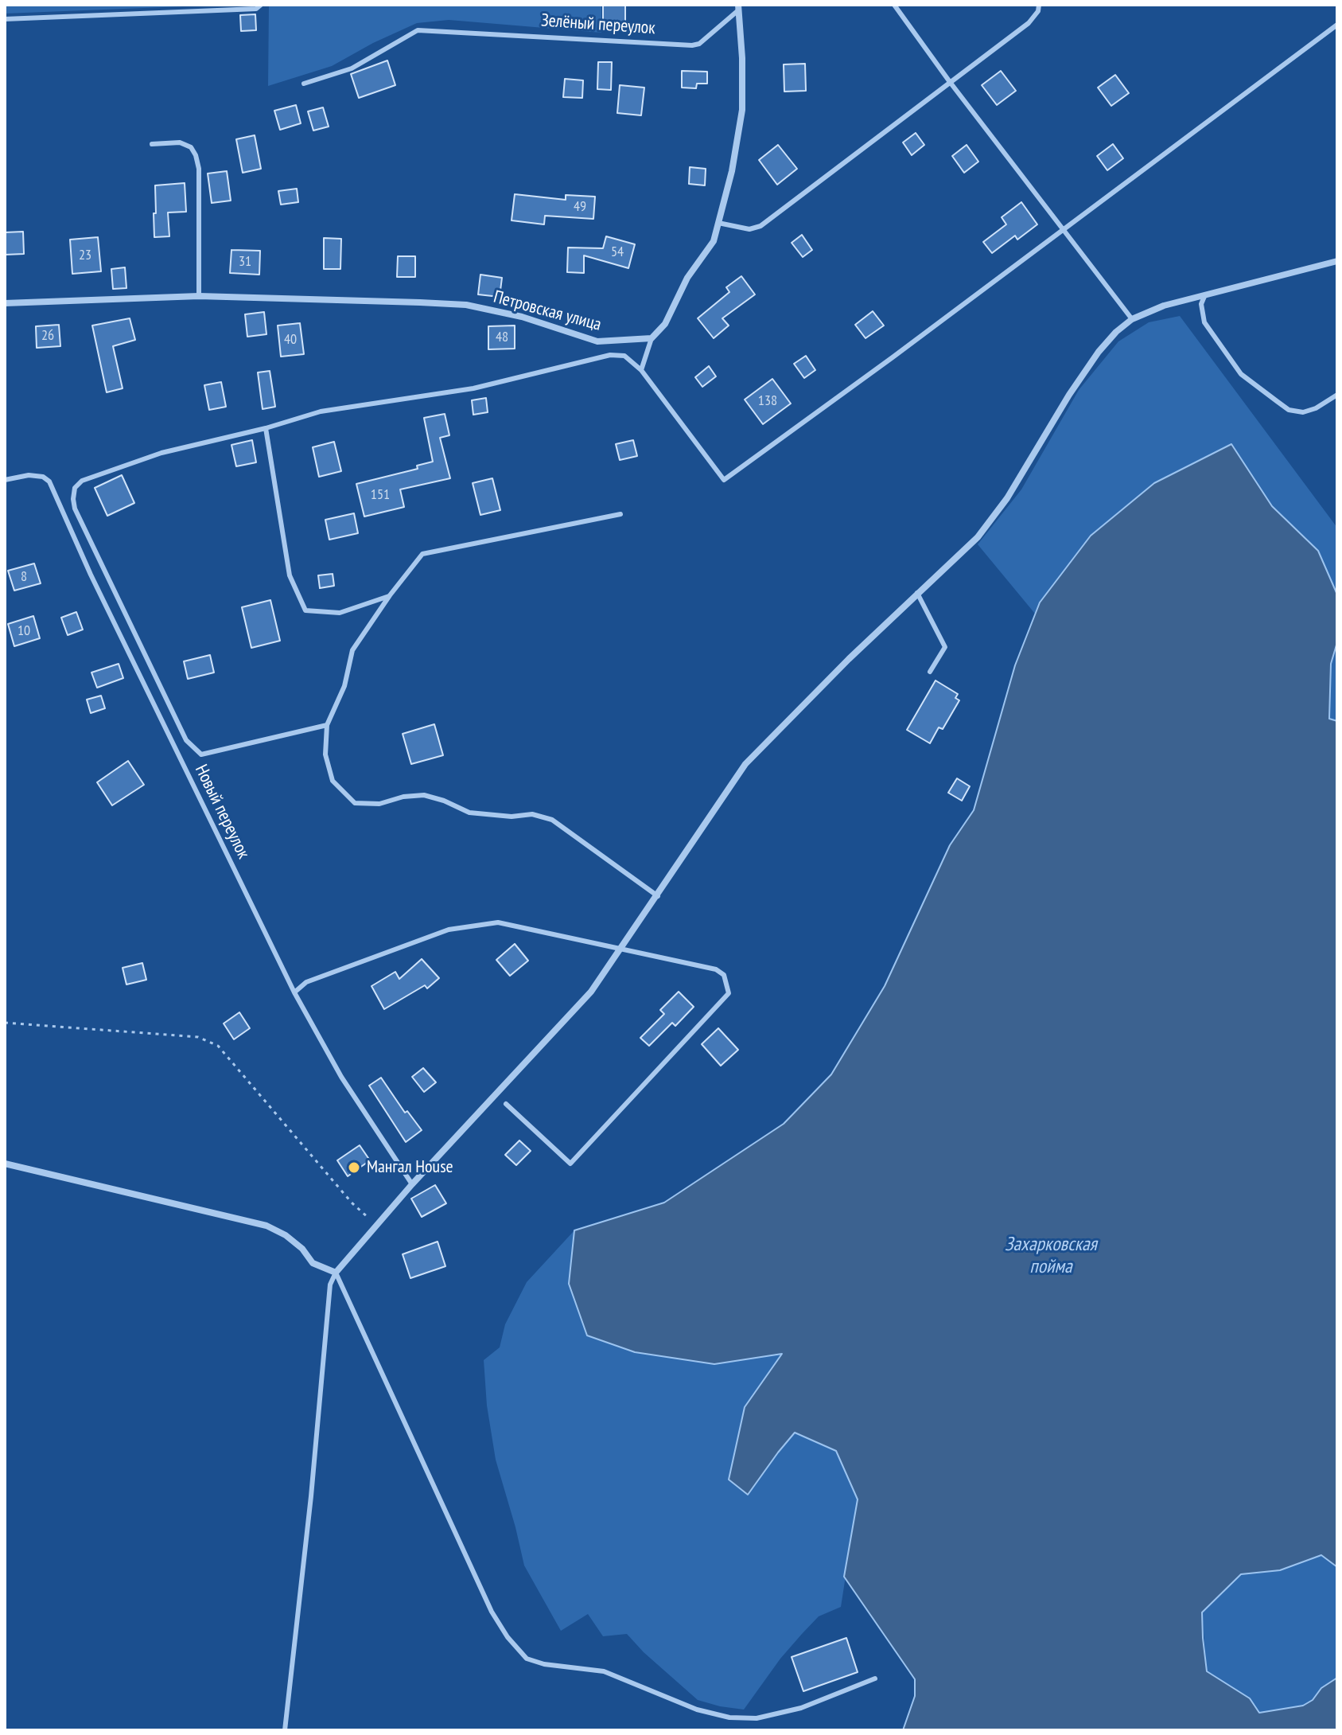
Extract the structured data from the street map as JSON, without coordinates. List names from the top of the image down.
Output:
{
  "streets": {
    "street": ["Петровская улица"],
    "lane": ["Зелёный переулок", "Новый переулок"]
  },
  "water": ["Захарковская пойма"],
  "places": ["Мангал House"],
  "house_numbers": [
    "49",
    "54",
    "23",
    "31",
    "26",
    "48",
    "40",
    "138",
    "151",
    "8",
    "10"
  ]
}
